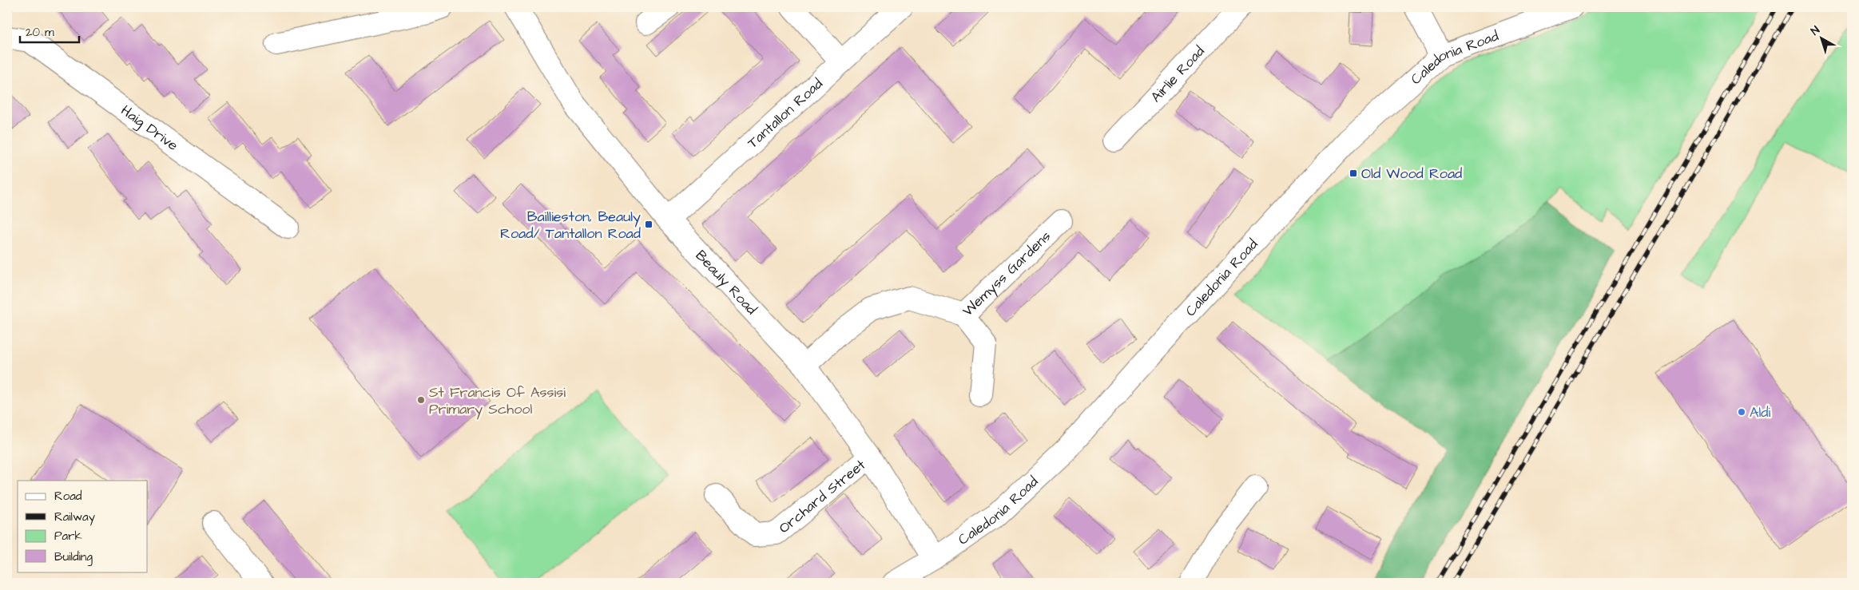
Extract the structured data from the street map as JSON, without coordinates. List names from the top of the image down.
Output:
{
  "streets": {
    "street": [
      "Caledonia Road",
      "Airlie Road",
      "Tantallon Road",
      "Haig Drive",
      "Wemyss Gardens",
      "Beauly Road",
      "Orchard Street"
    ]
  },
  "crossings": [
    ["Caledonia Road", "Beauly Road"],
    ["Tantallon Road", "Beauly Road"],
    ["Wemyss Gardens", "Beauly Road"],
    ["Beauly Road", "Orchard Street"]
  ],
  "places": {
    "transit": ["Old Wood Road", "Baillieston, Beauly Road/ Tantallon Road"],
    "other": ["St Francis Of Assisi Primary School", "Aldi"]
  },
  "legend": [
    "Road",
    "Railway",
    "Park",
    "Building"
  ],
  "scale_bar": "20 m",
  "north": "top left"
}
